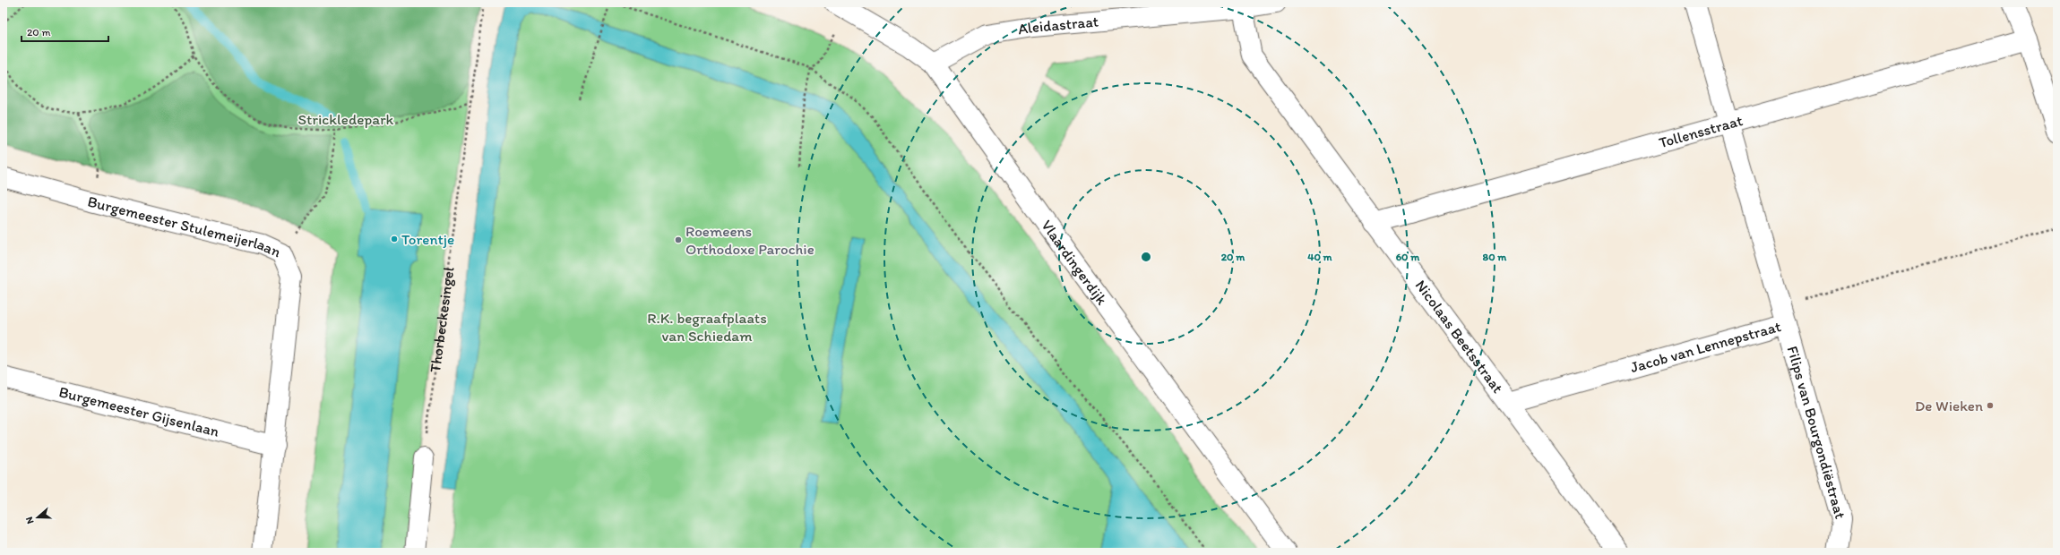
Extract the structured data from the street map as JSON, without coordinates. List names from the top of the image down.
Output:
{
  "streets": {
    "street": [
      "Aleidastraat",
      "Tollensstraat",
      "Burgemeester Stulemeijerlaan",
      "Vlaardingerdijk",
      "Nicolaas Beetsstraat",
      "Jacob van Lennepstraat",
      "Burgemeester Gijsenlaan",
      "Filips van Bourgondiëstraat"
    ],
    "path": ["Thorbeckesingel"]
  },
  "crossings": [
    ["Aleidastraat", "Vlaardingerdijk"],
    ["Aleidastraat", "Nicolaas Beetsstraat"],
    ["Tollensstraat", "Nicolaas Beetsstraat"],
    ["Tollensstraat", "Filips van Bourgondiëstraat"],
    ["Burgemeester Stulemeijerlaan", "Burgemeester Gijsenlaan"],
    ["Nicolaas Beetsstraat", "Jacob van Lennepstraat"],
    ["Jacob van Lennepstraat", "Filips van Bourgondiëstraat"]
  ],
  "parks": ["Strickledepark", "R.K. begraafplaats van Schiedam"],
  "places": ["Torentje", "Roemeens Orthodoxe Parochie", "De Wieken"],
  "scale_bar": "20 m",
  "north": "left",
  "rings": [
    "20 m",
    "40 m",
    "60 m",
    "80 m"
  ]
}
